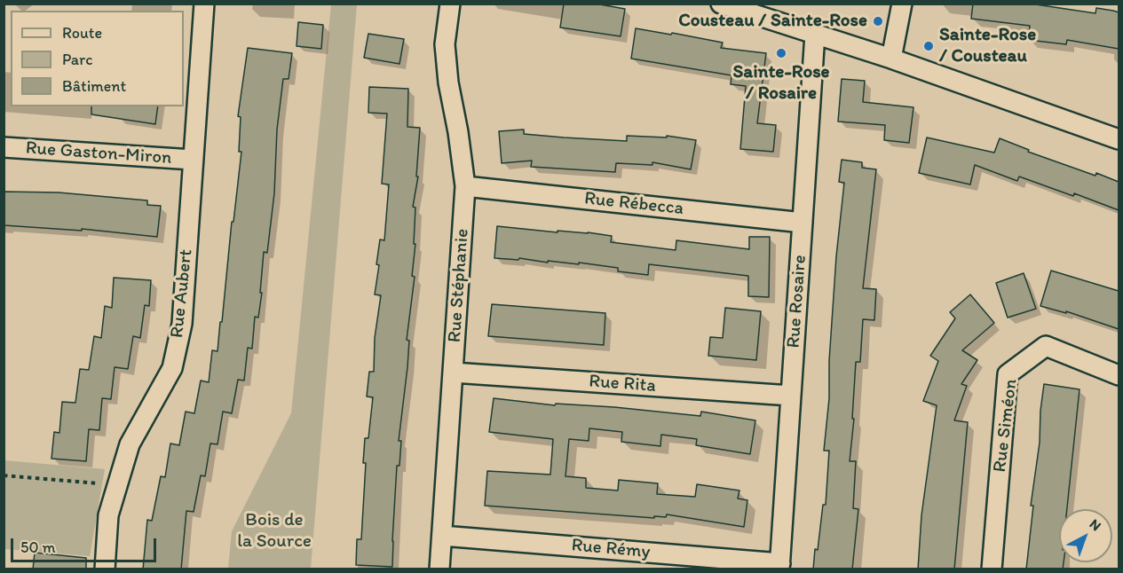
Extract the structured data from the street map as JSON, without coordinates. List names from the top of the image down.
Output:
{
  "streets": {
    "street": [
      "Rue Gaston-Miron",
      "Rue Rébecca",
      "Rue Stéphanie",
      "Rue Aubert",
      "Rue Rosaire",
      "Rue Rita",
      "Rue Siméon",
      "Rue Rémy"
    ]
  },
  "crossings": [
    ["Rue Gaston-Miron", "Rue Aubert"],
    ["Rue Rébecca", "Rue Stéphanie"],
    ["Rue Rébecca", "Rue Rosaire"],
    ["Rue Stéphanie", "Rue Rita"],
    ["Rue Stéphanie", "Rue Rémy"],
    ["Rue Rosaire", "Rue Rita"],
    ["Rue Rosaire", "Rue Rémy"]
  ],
  "parks": ["Bois de la Source"],
  "places": ["Cousteau / Sainte-Rose", "Sainte-Rose / Cousteau", "Sainte-Rose / Rosaire"],
  "legend": ["Route", "Parc", "Bâtiment"],
  "scale_bar": "50 m",
  "north": "top right"
}
